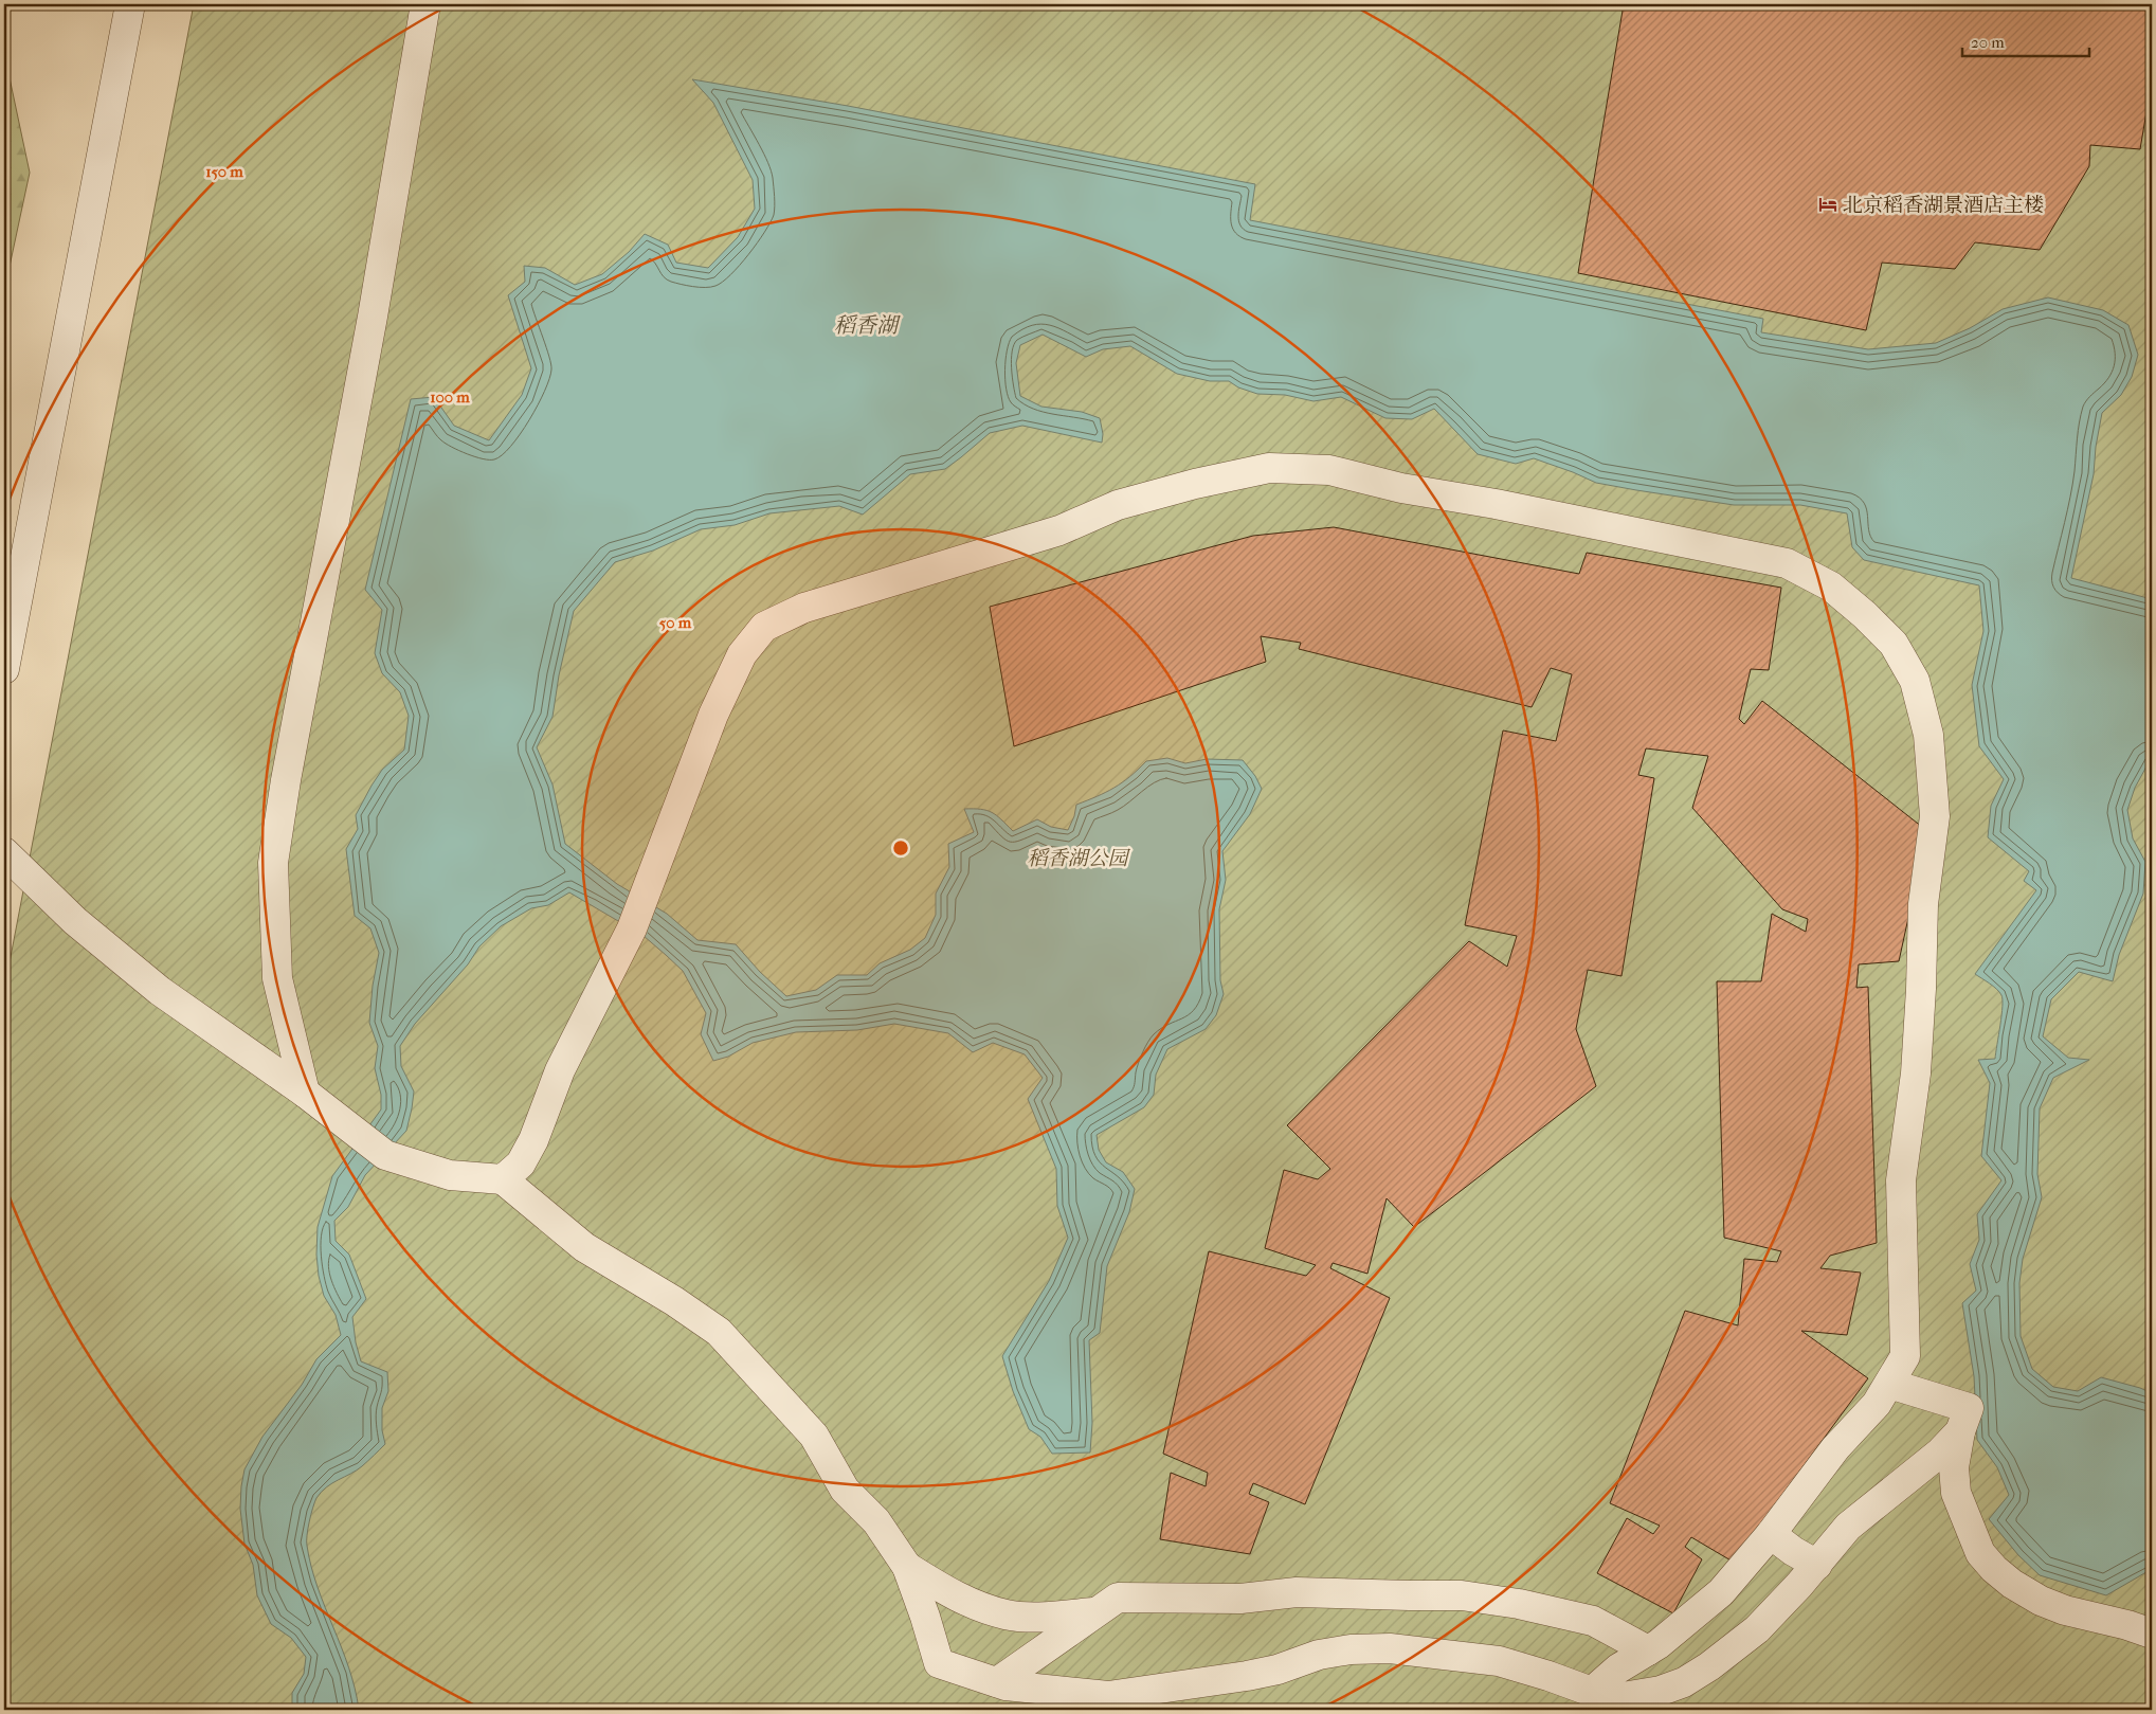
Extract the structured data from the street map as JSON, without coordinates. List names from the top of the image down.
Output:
{
  "water": ["稻香湖"],
  "parks": ["稻香湖公园"],
  "places": {
    "hotel": ["北京稻香湖景酒店主楼"]
  },
  "scale_bar": "20 m",
  "rings": ["150 m", "100 m", "50 m"]
}
